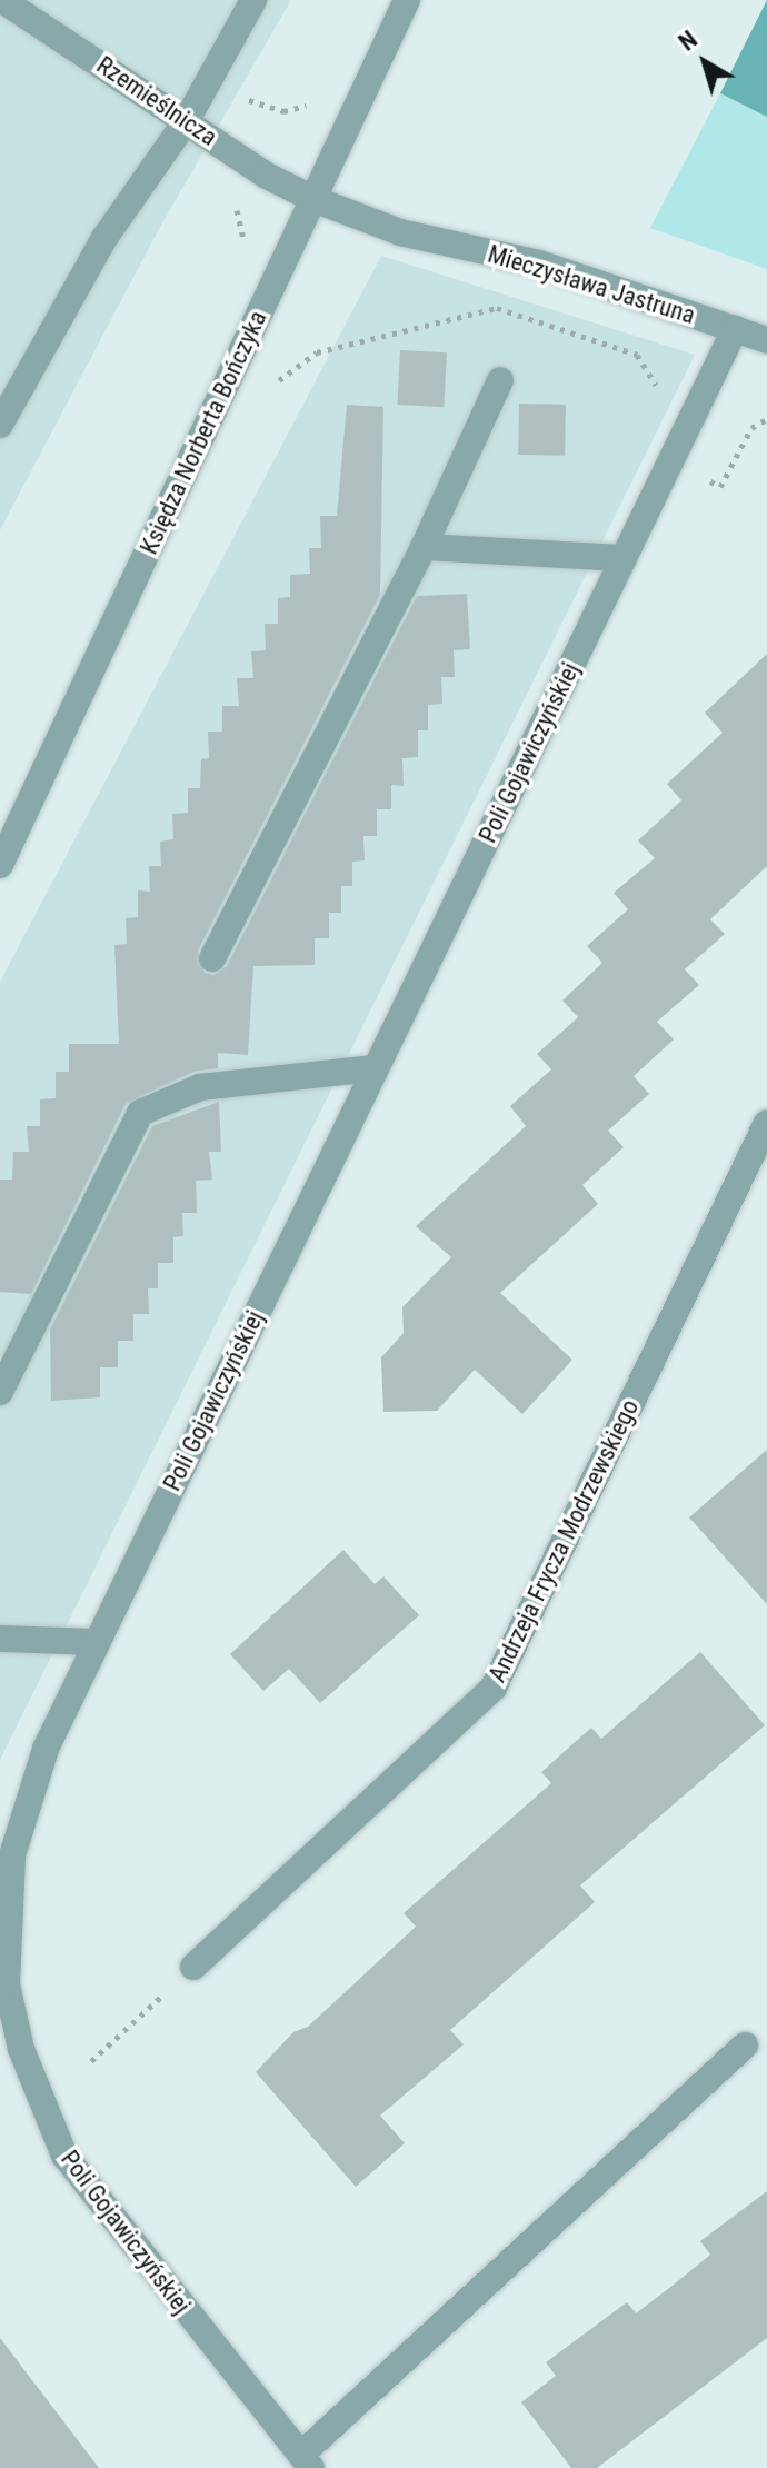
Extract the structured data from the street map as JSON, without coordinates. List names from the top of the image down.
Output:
{
  "streets": {
    "street": [
      "Rzemieślnicza",
      "Mieczysława Jastruna",
      "Księdza Norberta Bończyka",
      "Poli Gojawiczyńskiej",
      "Andrzeja Frycza Modrzewskiego"
    ]
  },
  "crossings": [
    ["Rzemieślnicza", "Mieczysława Jastruna"],
    ["Rzemieślnicza", "Księdza Norberta Bończyka"],
    ["Mieczysława Jastruna", "Księdza Norberta Bończyka"],
    ["Mieczysława Jastruna", "Poli Gojawiczyńskiej"]
  ],
  "north": "top left"
}
